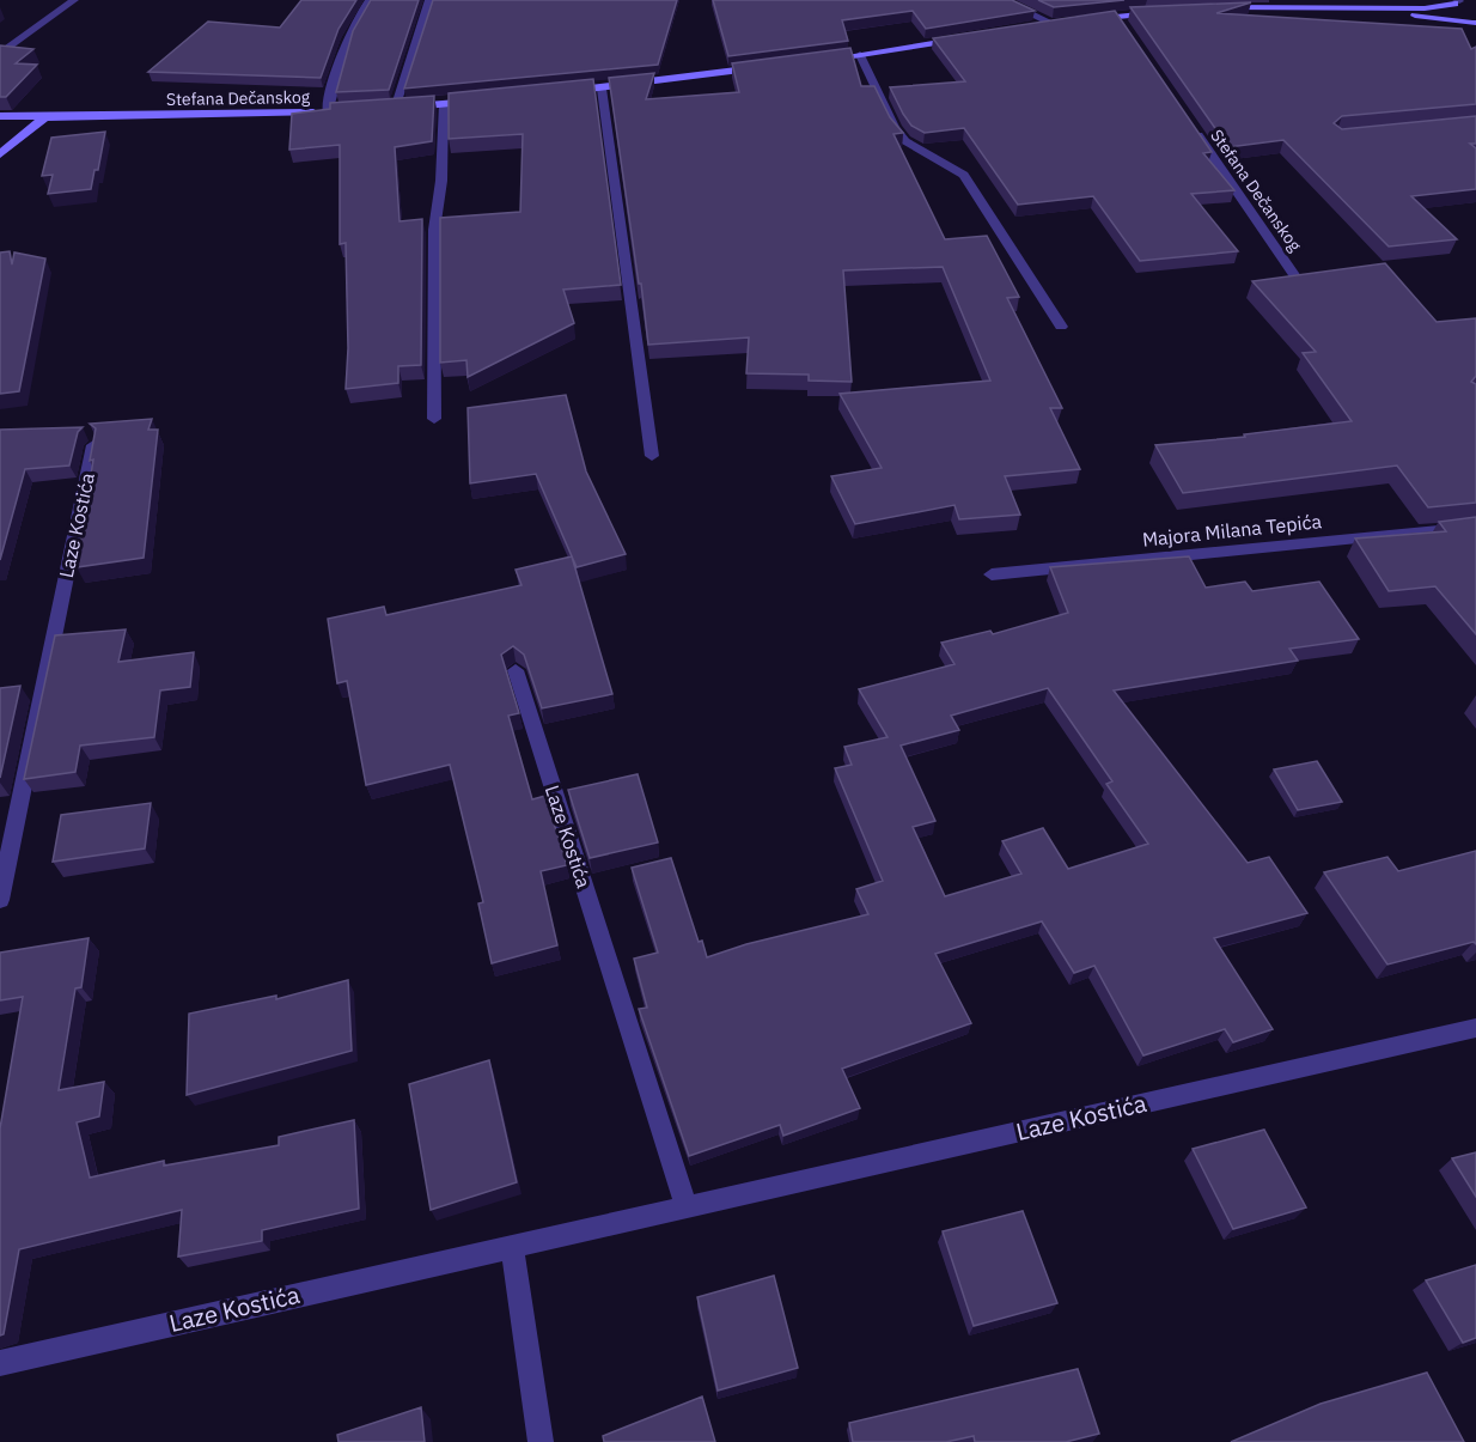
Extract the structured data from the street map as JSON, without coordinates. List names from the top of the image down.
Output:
{
  "streets": {
    "main road": ["Stefana Dečanskog"],
    "street": ["Laze Kostića", "Majora Milana Tepića"]
  }
}
